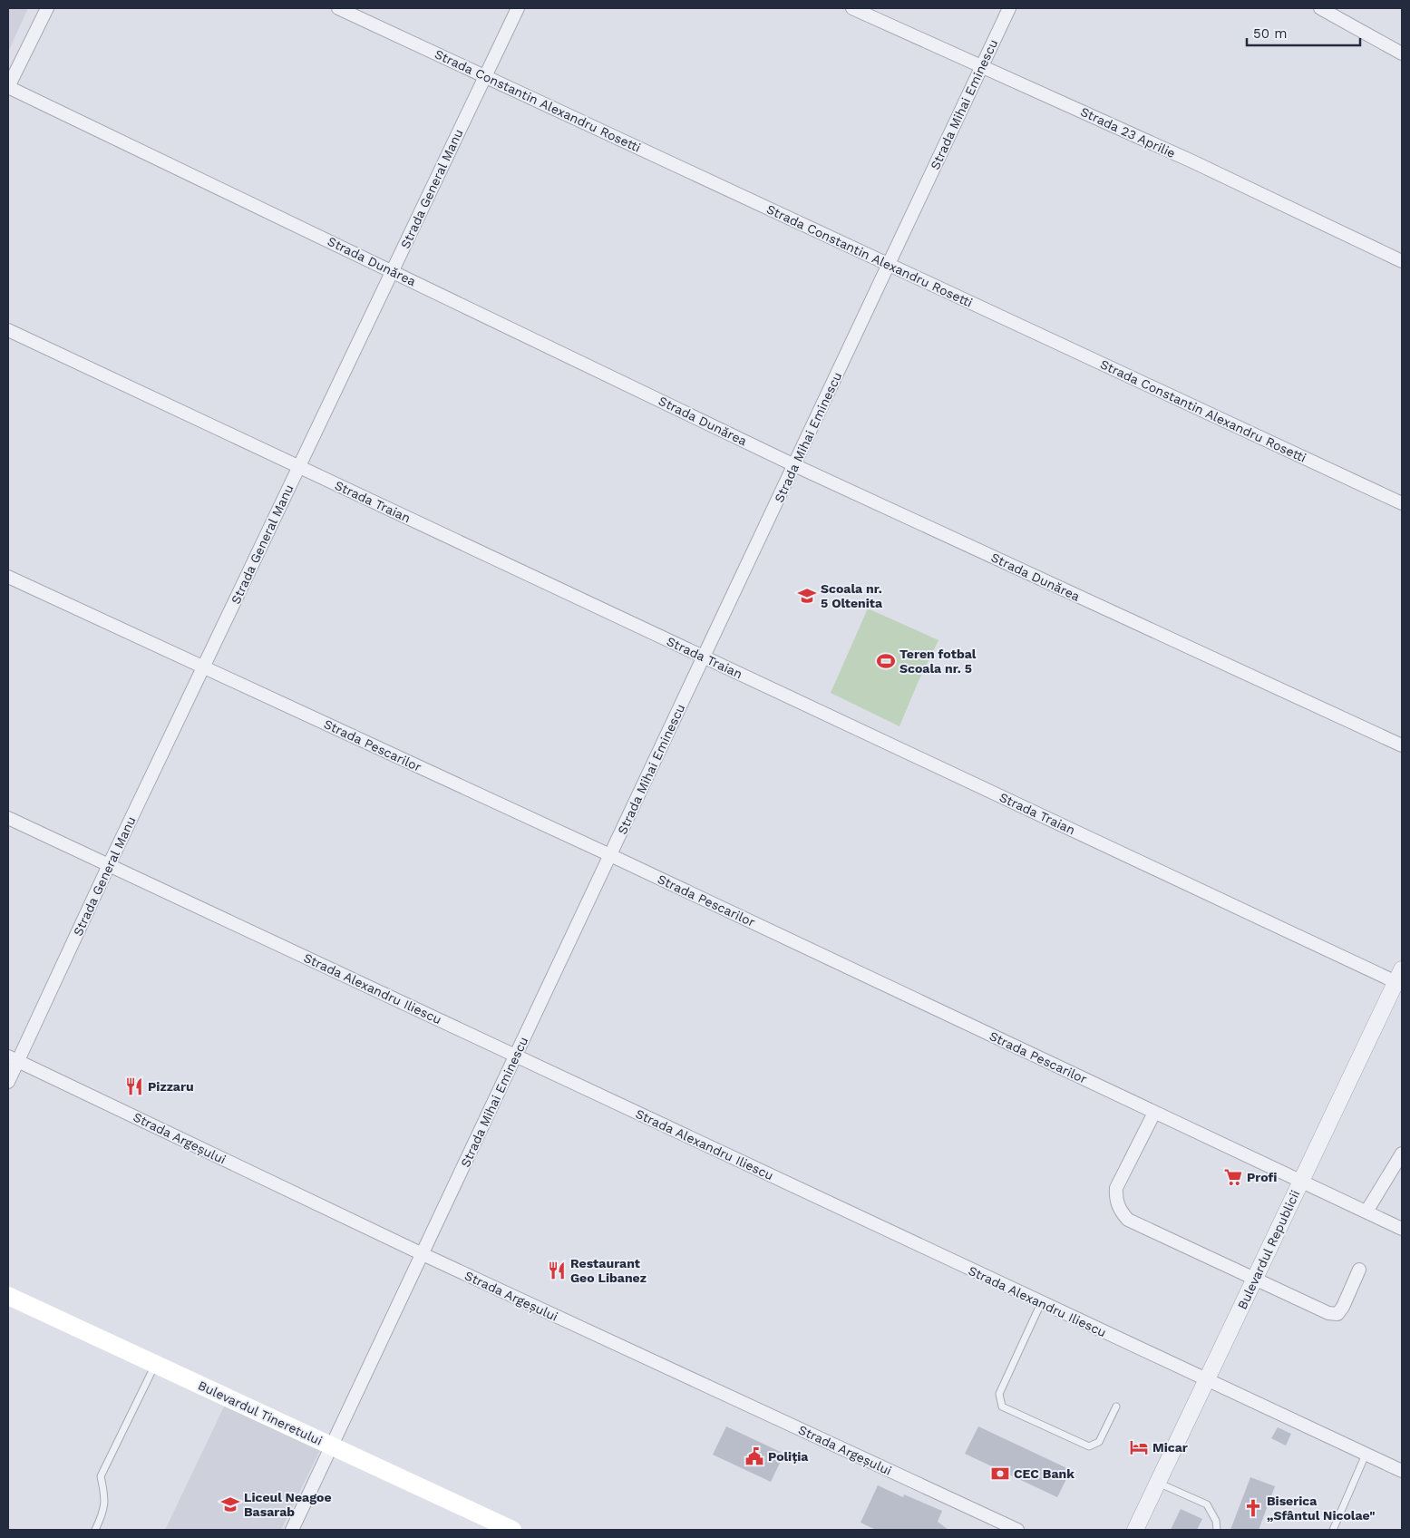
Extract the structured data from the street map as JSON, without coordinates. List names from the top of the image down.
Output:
{
  "streets": {
    "main road": ["Bulevardul Tineretului"],
    "street": [
      "Strada Constantin Alexandru Rosetti",
      "Strada Mihai Eminescu",
      "Strada 23 Aprilie",
      "Strada General Manu",
      "Strada Dunărea",
      "Strada Traian",
      "Strada Pescarilor",
      "Strada Alexandru Iliescu",
      "Strada Argeșului",
      "Bulevardul Republicii"
    ]
  },
  "crossings": [
    ["Strada Constantin Alexandru Rosetti", "Strada Mihai Eminescu"],
    ["Strada Constantin Alexandru Rosetti", "Strada General Manu"],
    ["Strada Mihai Eminescu", "Strada 23 Aprilie"],
    ["Strada Mihai Eminescu", "Strada Dunărea"],
    ["Strada Mihai Eminescu", "Strada Traian"],
    ["Strada Mihai Eminescu", "Strada Pescarilor"],
    ["Strada Mihai Eminescu", "Strada Alexandru Iliescu"],
    ["Strada Mihai Eminescu", "Strada Argeșului"],
    ["Strada Mihai Eminescu", "Bulevardul Tineretului"],
    ["Strada General Manu", "Strada Dunărea"],
    ["Strada General Manu", "Strada Traian"],
    ["Strada General Manu", "Strada Pescarilor"],
    ["Strada General Manu", "Strada Alexandru Iliescu"],
    ["Strada General Manu", "Strada Argeșului"],
    ["Strada Traian", "Bulevardul Republicii"],
    ["Strada Pescarilor", "Bulevardul Republicii"],
    ["Strada Alexandru Iliescu", "Bulevardul Republicii"]
  ],
  "places": {
    "school or university": ["Scoala nr. 5 Oltenita", "Liceul Neagoe Basarab"],
    "sports": ["Teren fotbal Scoala nr. 5"],
    "restaurant": ["Pizzaru", "Restaurant Geo Libanez"],
    "supermarket": ["Profi"],
    "hotel": ["Micar"],
    "public building": ["Poliția"],
    "bank": ["CEC Bank"],
    "church": ["Biserica „Sfântul Nicolae\""]
  },
  "scale_bar": "50 m"
}
